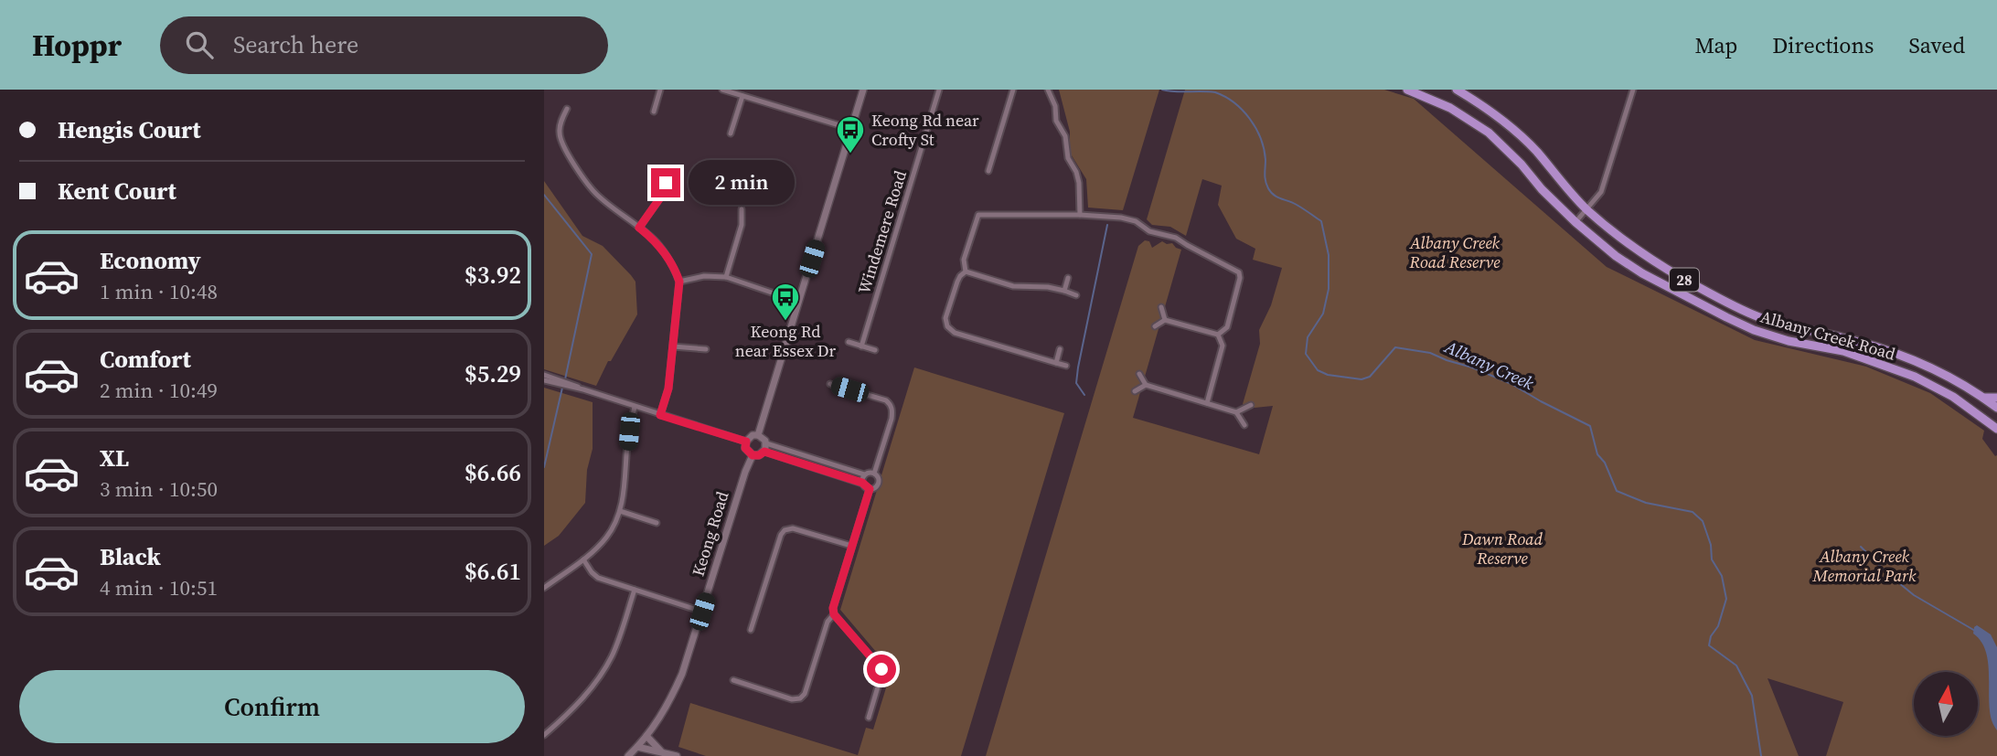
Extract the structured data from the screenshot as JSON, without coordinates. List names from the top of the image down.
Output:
{
  "streets": {
    "main road": ["28", "Albany Creek Road"],
    "street": ["Windemere Road", "Keong Road"]
  },
  "water": ["Albany Creek"],
  "parks": ["Albany Creek Road Reserve", "Dawn Road Reserve", "Albany Creek Memorial Park"],
  "places": {
    "bus stop": ["Keong Rd near Crofty St", "Keong Rd near Essex Dr"]
  },
  "north": "top",
  "page": {
    "header": "Hoppr",
    "search": "Search here",
    "nav": ["Map", "Directions", "Saved"],
    "banner": ["Hengis Court", "Kent Court"],
    "bubble": "2 min",
    "list": [
      {
        "name": "Economy",
        "note": "1 min · 10:48",
        "value": "$3.92"
      },
      {
        "name": "Comfort",
        "note": "2 min · 10:49",
        "value": "$5.29"
      },
      {
        "name": "XL",
        "note": "3 min · 10:50",
        "value": "$6.66"
      },
      {
        "name": "Black",
        "note": "4 min · 10:51",
        "value": "$6.61"
      }
    ],
    "buttons": "Confirm"
  }
}
